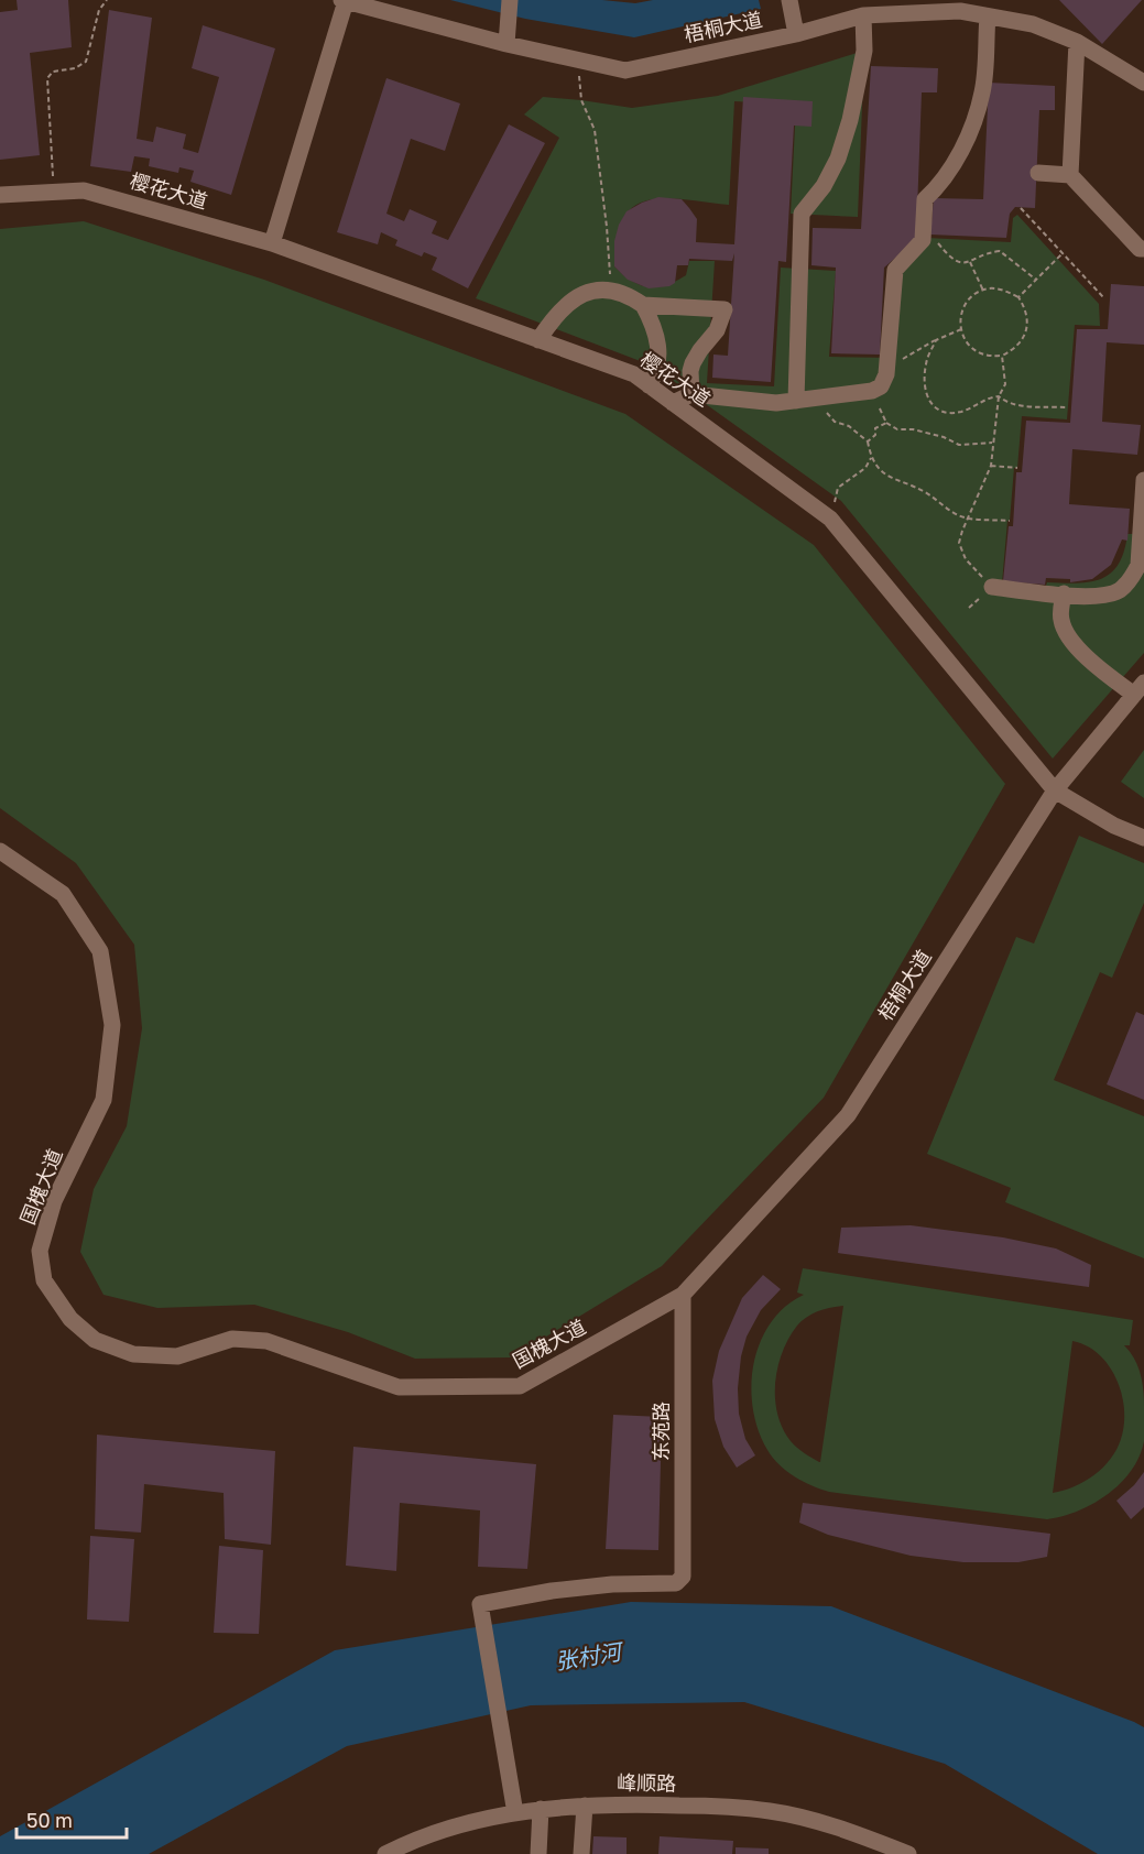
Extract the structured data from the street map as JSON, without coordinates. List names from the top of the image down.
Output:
{
  "streets": {
    "street": [
      "梧桐大道",
      "樱花大道",
      "国槐大道",
      "东苑路",
      "峰顺路"
    ]
  },
  "crossings": [
    ["梧桐大道", "樱花大道"],
    ["梧桐大道", "国槐大道"],
    ["梧桐大道", "东苑路"],
    ["国槐大道", "东苑路"],
    ["东苑路", "峰顺路"]
  ],
  "water": ["张村河"],
  "scale_bar": "50 m"
}
